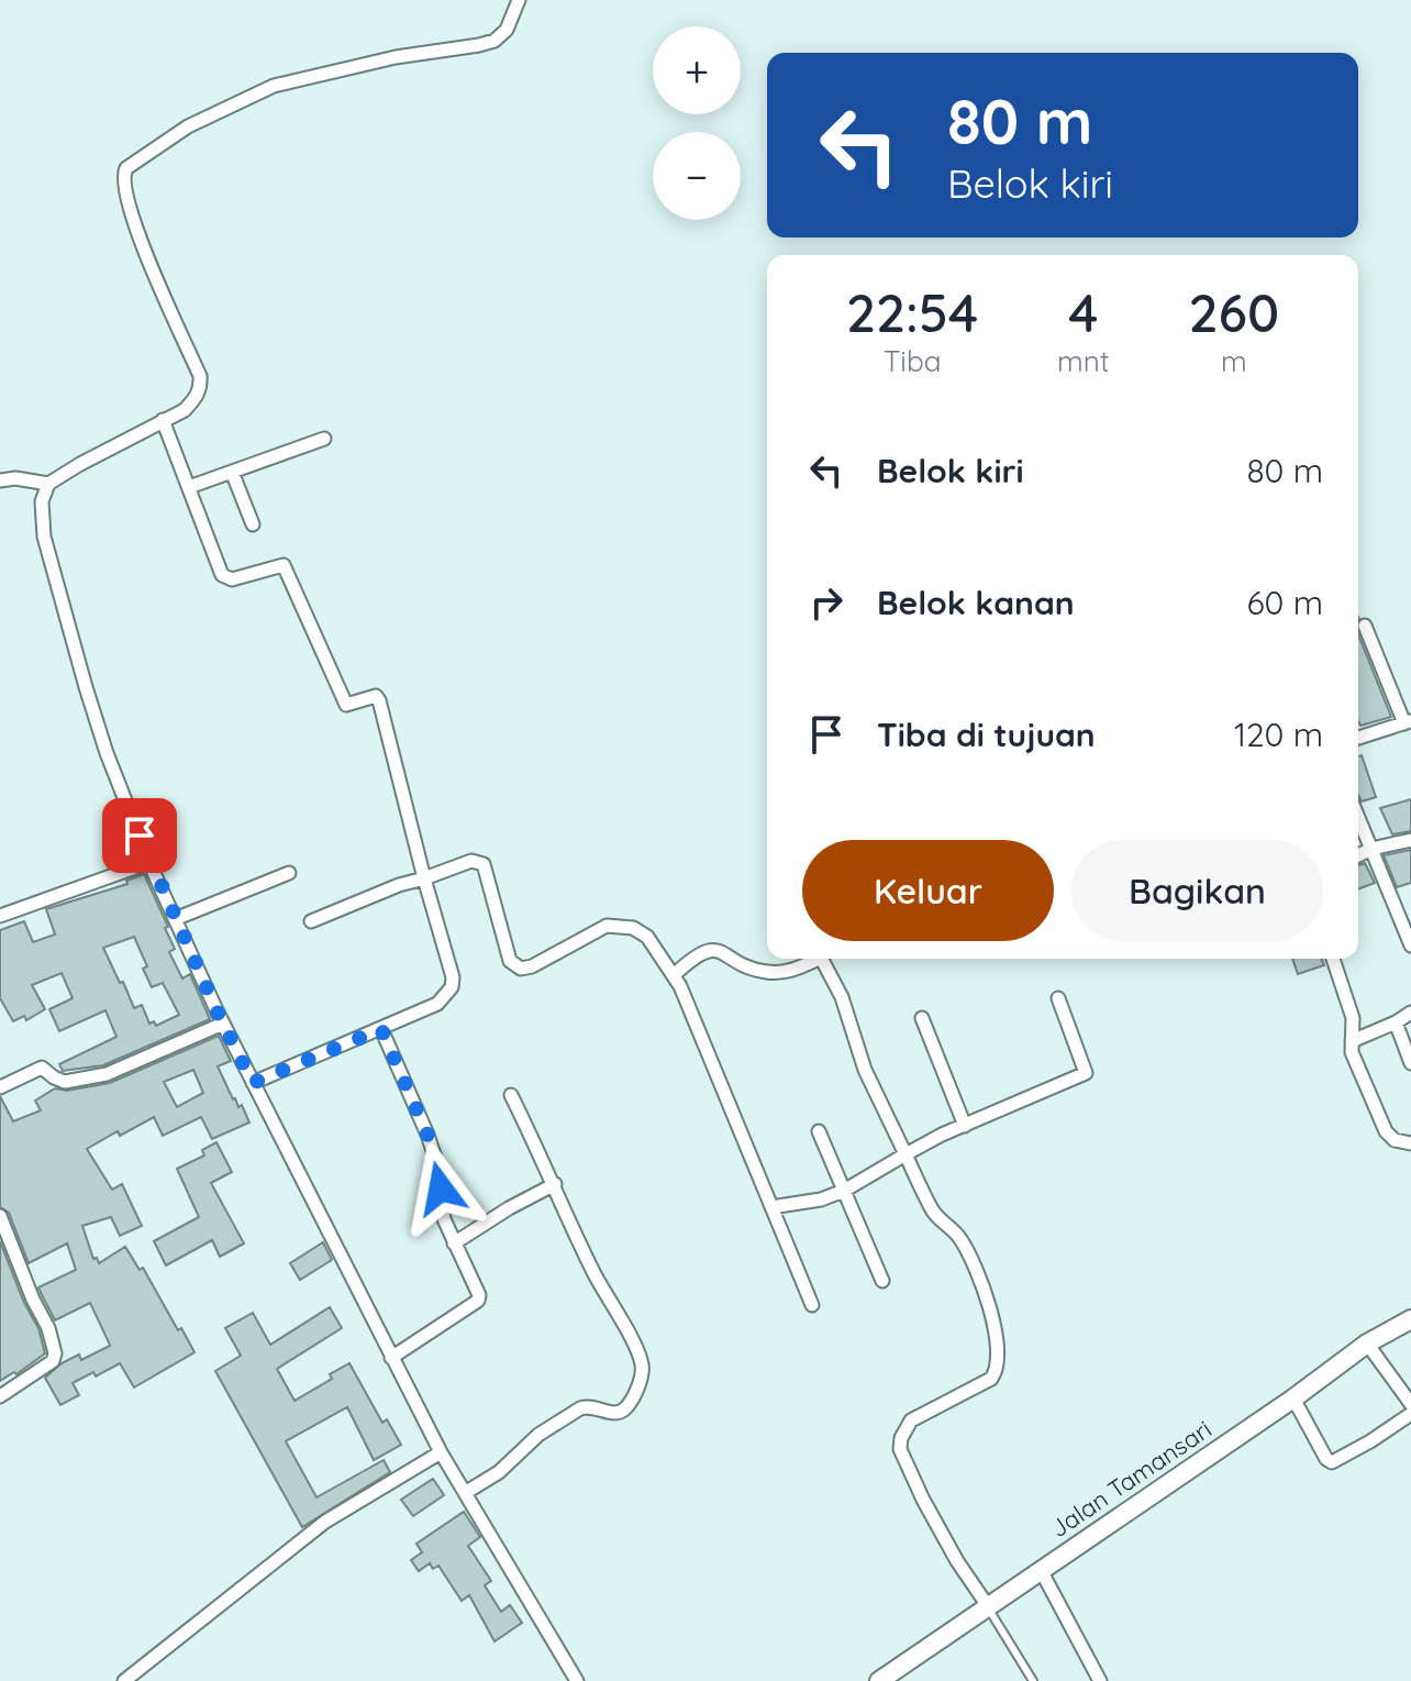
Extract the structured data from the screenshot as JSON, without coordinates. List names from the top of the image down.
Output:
{
  "streets": {
    "main road": ["Jalan Tamansari"]
  },
  "page": {
    "map_buttons": ["+", "−"],
    "turn": ["80 m", "Belok kiri"],
    "eta": [
      "22:54",
      "Tiba",
      "4",
      "mnt",
      "260",
      "m"
    ],
    "list": [
      {
        "name": "Belok kiri",
        "value": "80 m"
      },
      {
        "name": "Belok kanan",
        "value": "60 m"
      },
      {
        "name": "Tiba di tujuan",
        "value": "120 m"
      }
    ],
    "buttons": ["Keluar", "Bagikan"]
  }
}
